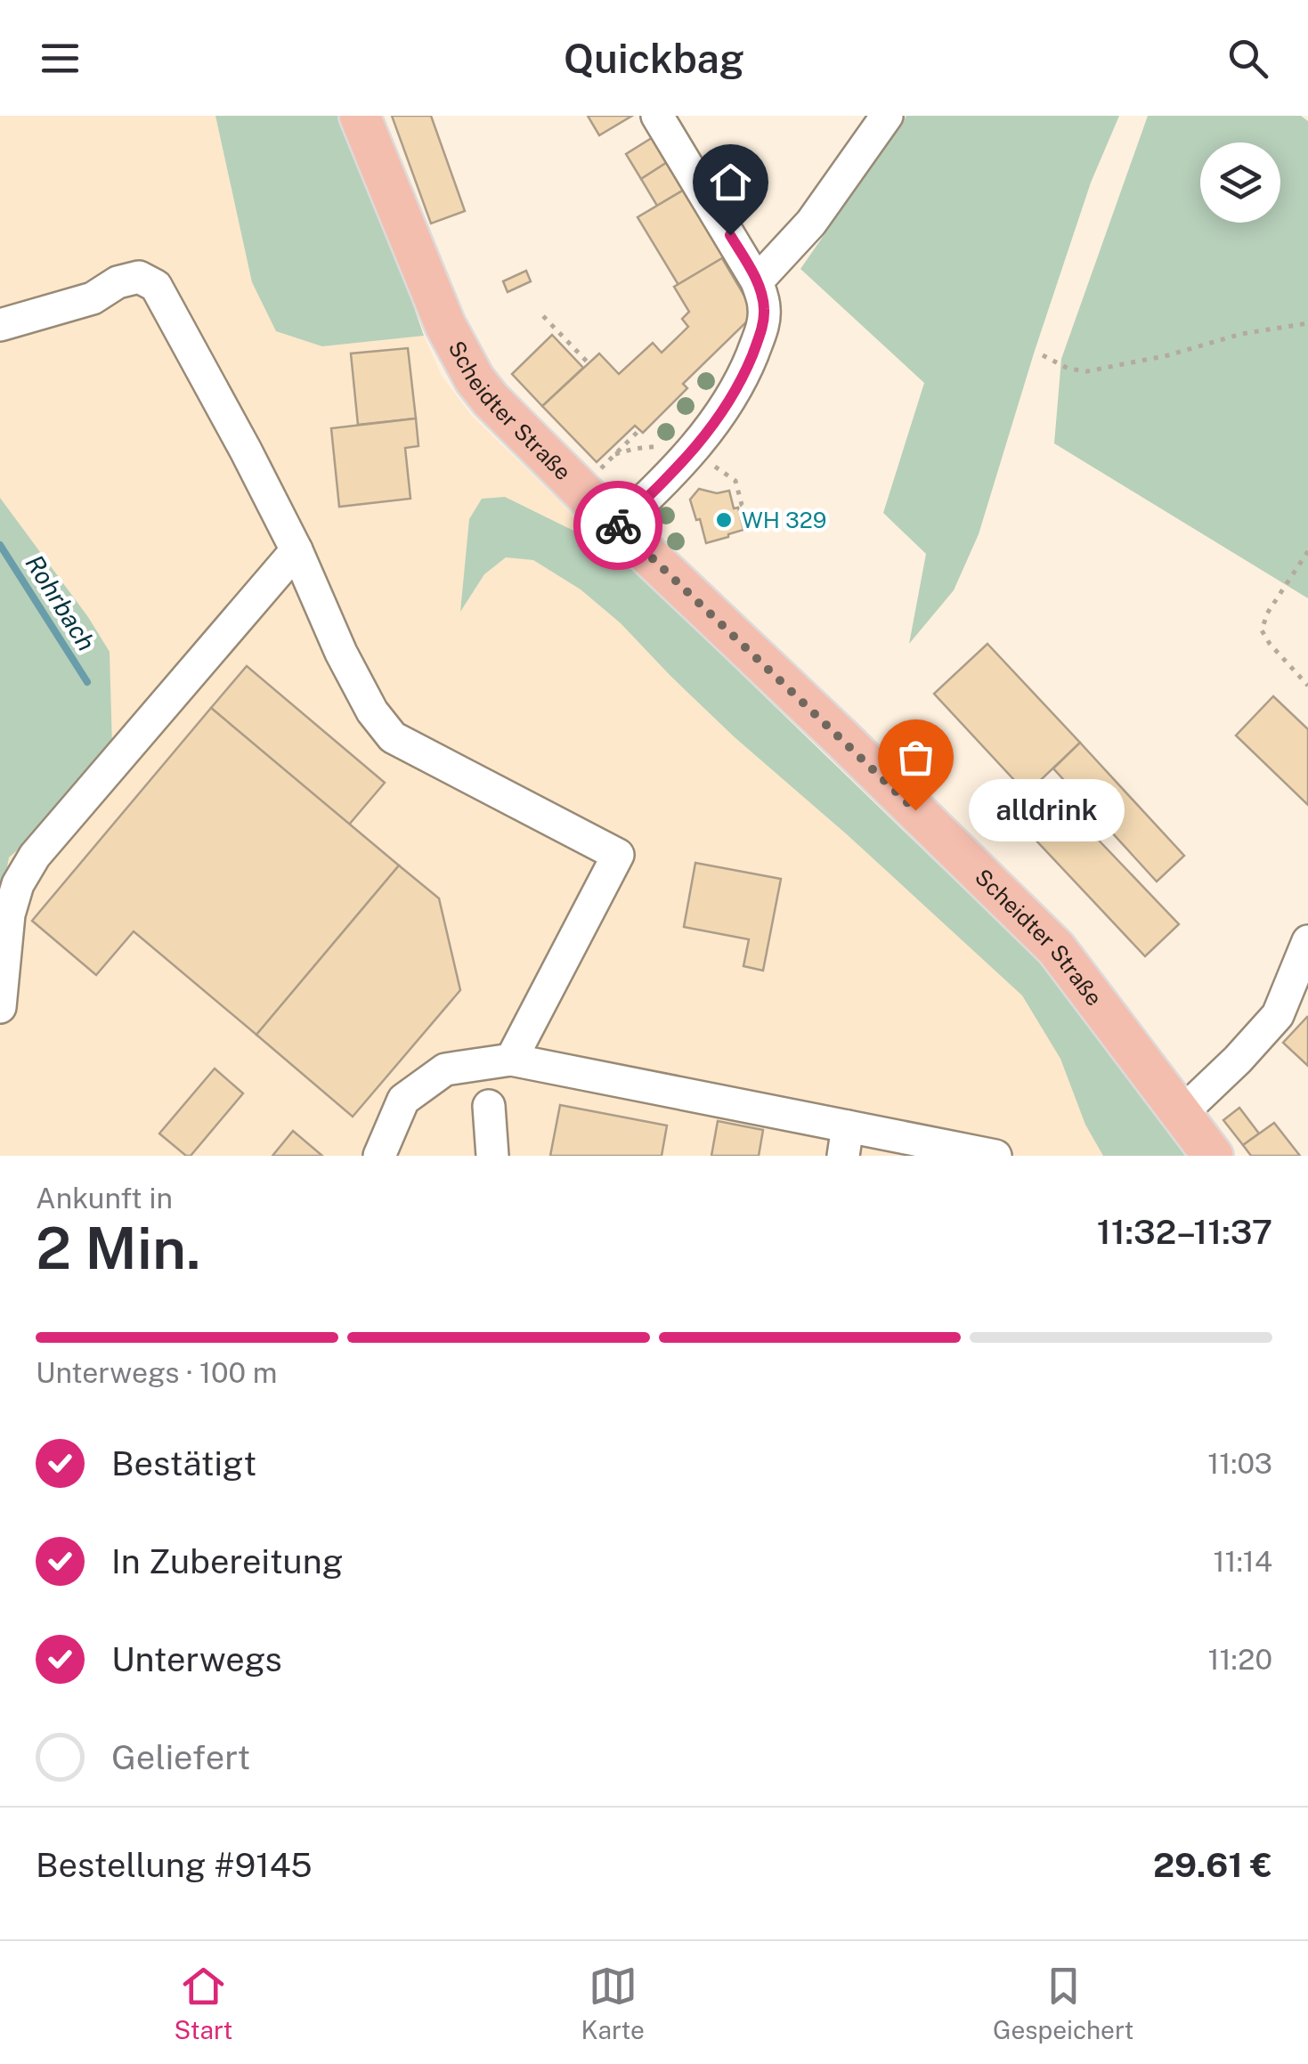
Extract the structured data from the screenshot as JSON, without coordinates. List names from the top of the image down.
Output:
{
  "streets": {
    "main road": ["Scheidter Straße"]
  },
  "water": ["Rohrbach"],
  "places": ["WH 329", "alldrink"],
  "page": {
    "header": "Quickbag",
    "bubble": "alldrink",
    "heading": ["2 Min.", "Ankunft in", "11:32–11:37"],
    "panel": ["Bestellung #9145", "29.61 €"],
    "bar": "Unterwegs · 100 m",
    "list": [
      ["Bestätigt", "11:03"],
      ["In Zubereitung", "11:14"],
      ["Unterwegs", "11:20"],
      "Geliefert"
    ],
    "tabs": ["Start", "Karte", "Gespeichert"]
  }
}
